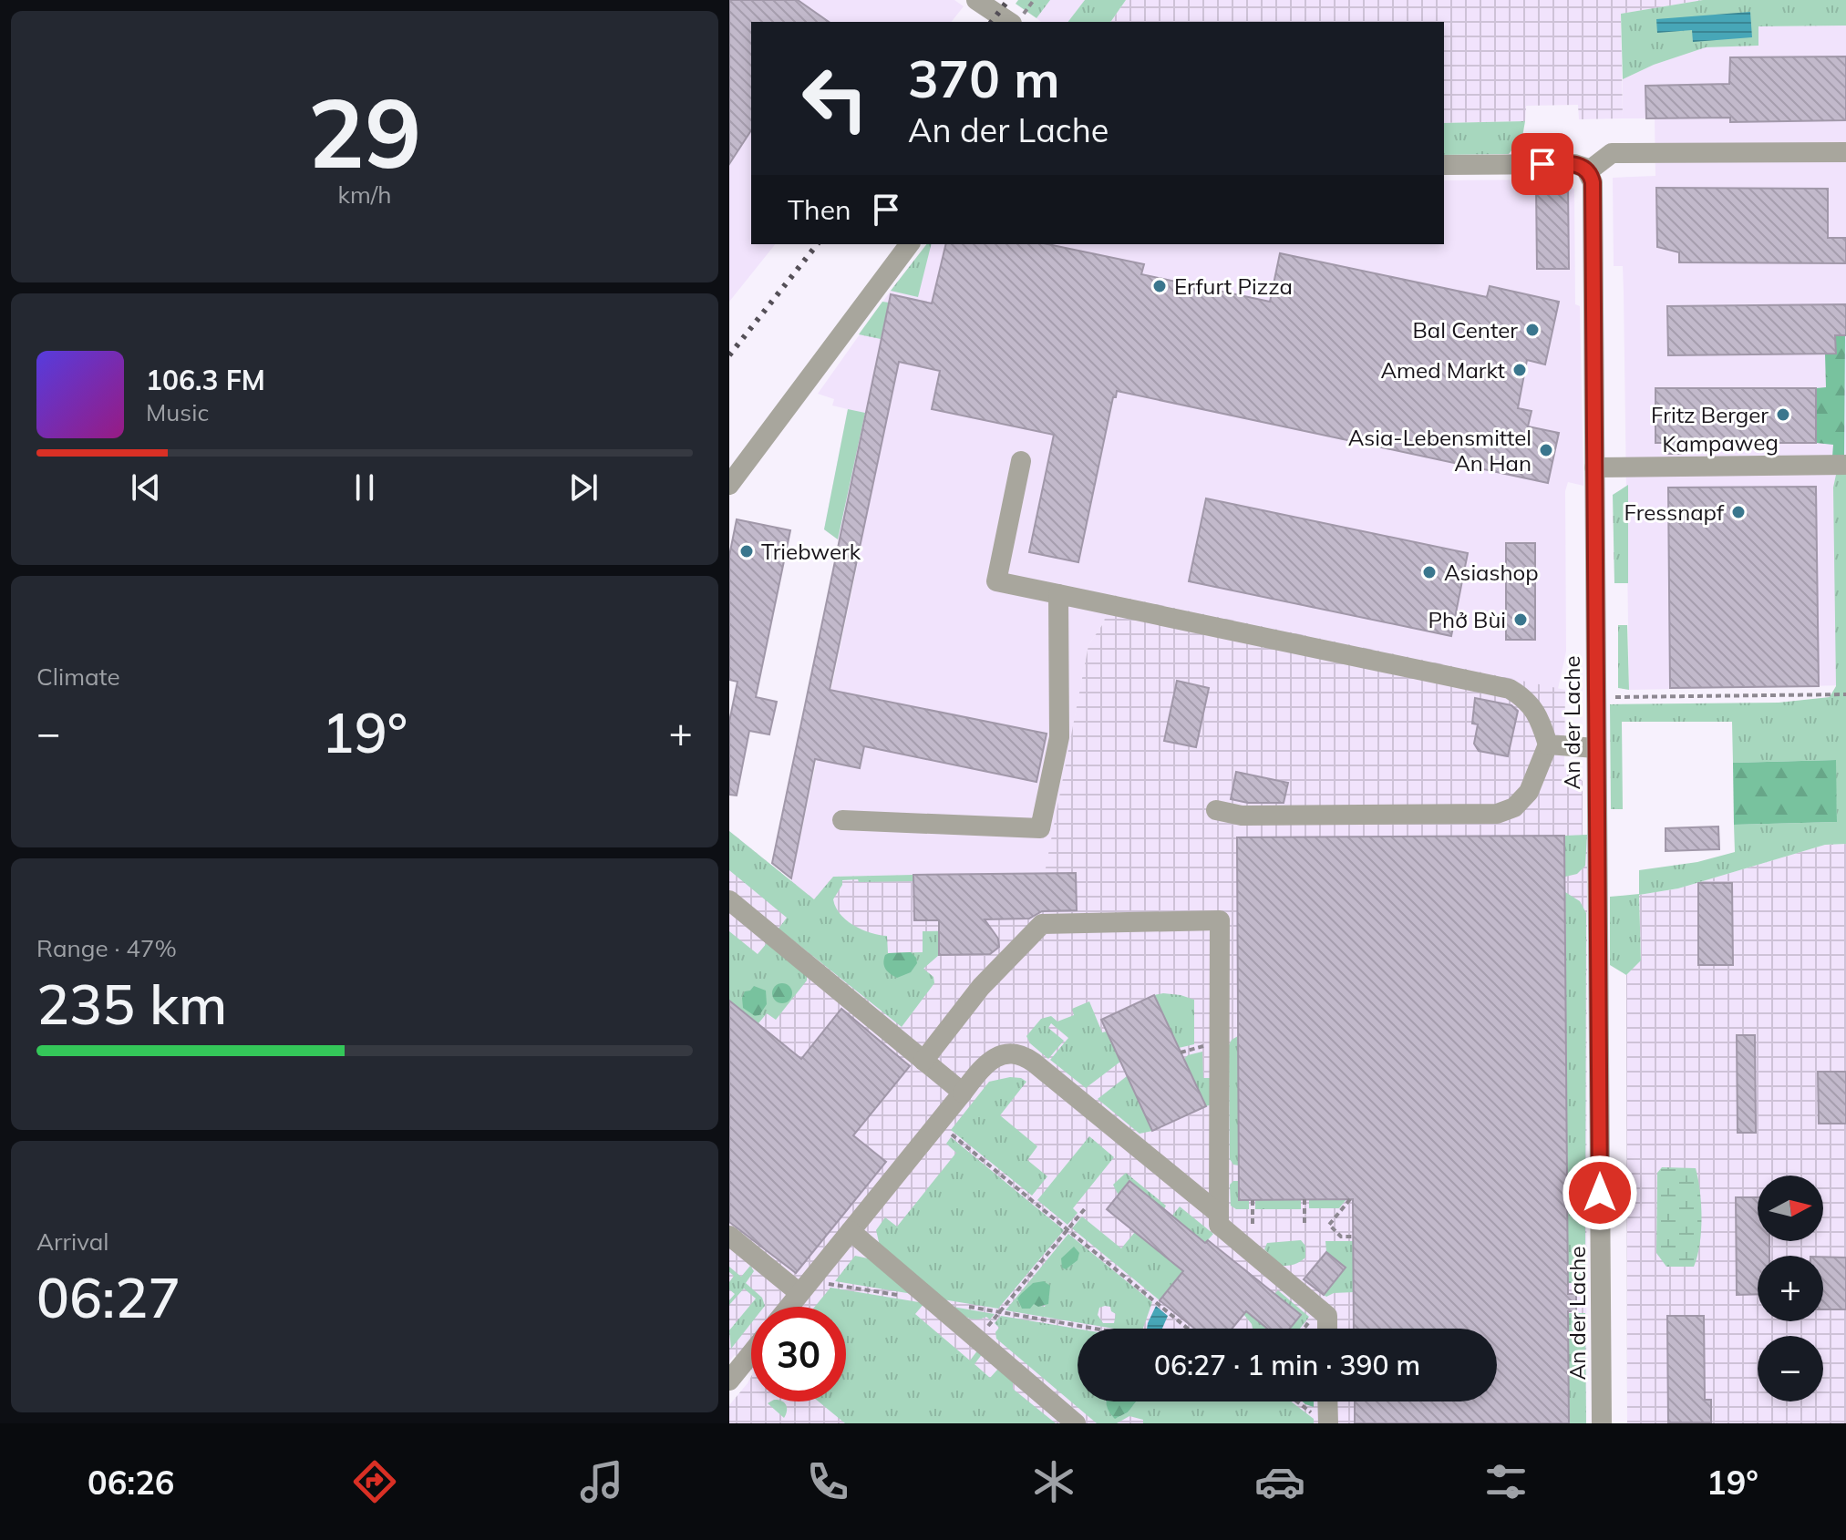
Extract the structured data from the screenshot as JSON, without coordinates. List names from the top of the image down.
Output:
{
  "streets": {
    "street": ["Kampaweg", "An der Lache"]
  },
  "crossings": [
    ["Kampaweg", "An der Lache"]
  ],
  "places": [
    "Erfurt Pizza",
    "Bal Center",
    "Amed Markt",
    "Fritz Berger",
    "Asia-Lebensmittel An Han",
    "Fressnapf",
    "Triebwerk",
    "Asiashop",
    "Phở Bùi"
  ],
  "north": "right",
  "page": {
    "tile": [
      ["29", "km/h"],
      "Climate",
      ["Range · 47%", "235 km"],
      ["Arrival", "06:27"]
    ],
    "turn": ["370 m", "An der Lache"],
    "then": "Then",
    "song": ["106.3 FM", "Music"],
    "heat": ["−", "19°", "+"],
    "map_buttons": ["+", "−"],
    "limit": "30",
    "trip": "06:27 · 1 min · 390 m",
    "tabs": ["06:26", "19°"]
  }
}
